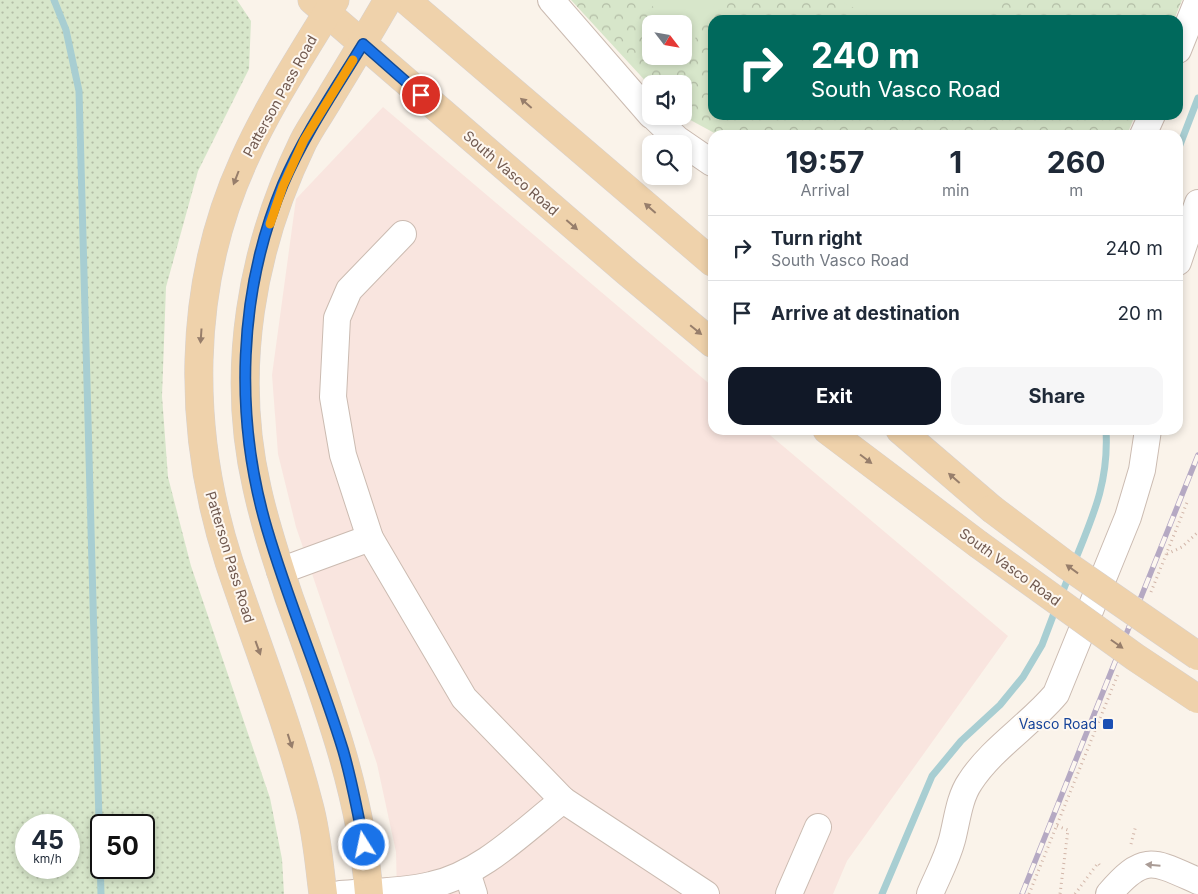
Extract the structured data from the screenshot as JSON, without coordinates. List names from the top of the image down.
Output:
{
  "streets": {
    "main road": ["Patterson Pass Road", "South Vasco Road"]
  },
  "crossings": [
    ["Patterson Pass Road", "South Vasco Road"]
  ],
  "places": {
    "transit": ["Vasco Road"]
  },
  "north": "bottom right",
  "page": {
    "turn": ["240 m", "South Vasco Road"],
    "eta": [
      "19:57",
      "Arrival",
      "1",
      "min",
      "260",
      "m"
    ],
    "list": [
      {
        "name": "Turn right",
        "note": "South Vasco Road",
        "value": "240 m"
      },
      {
        "name": "Arrive at destination",
        "value": "20 m"
      }
    ],
    "buttons": ["Exit", "Share"],
    "speed": "45 km/h",
    "limit": "50"
  }
}
